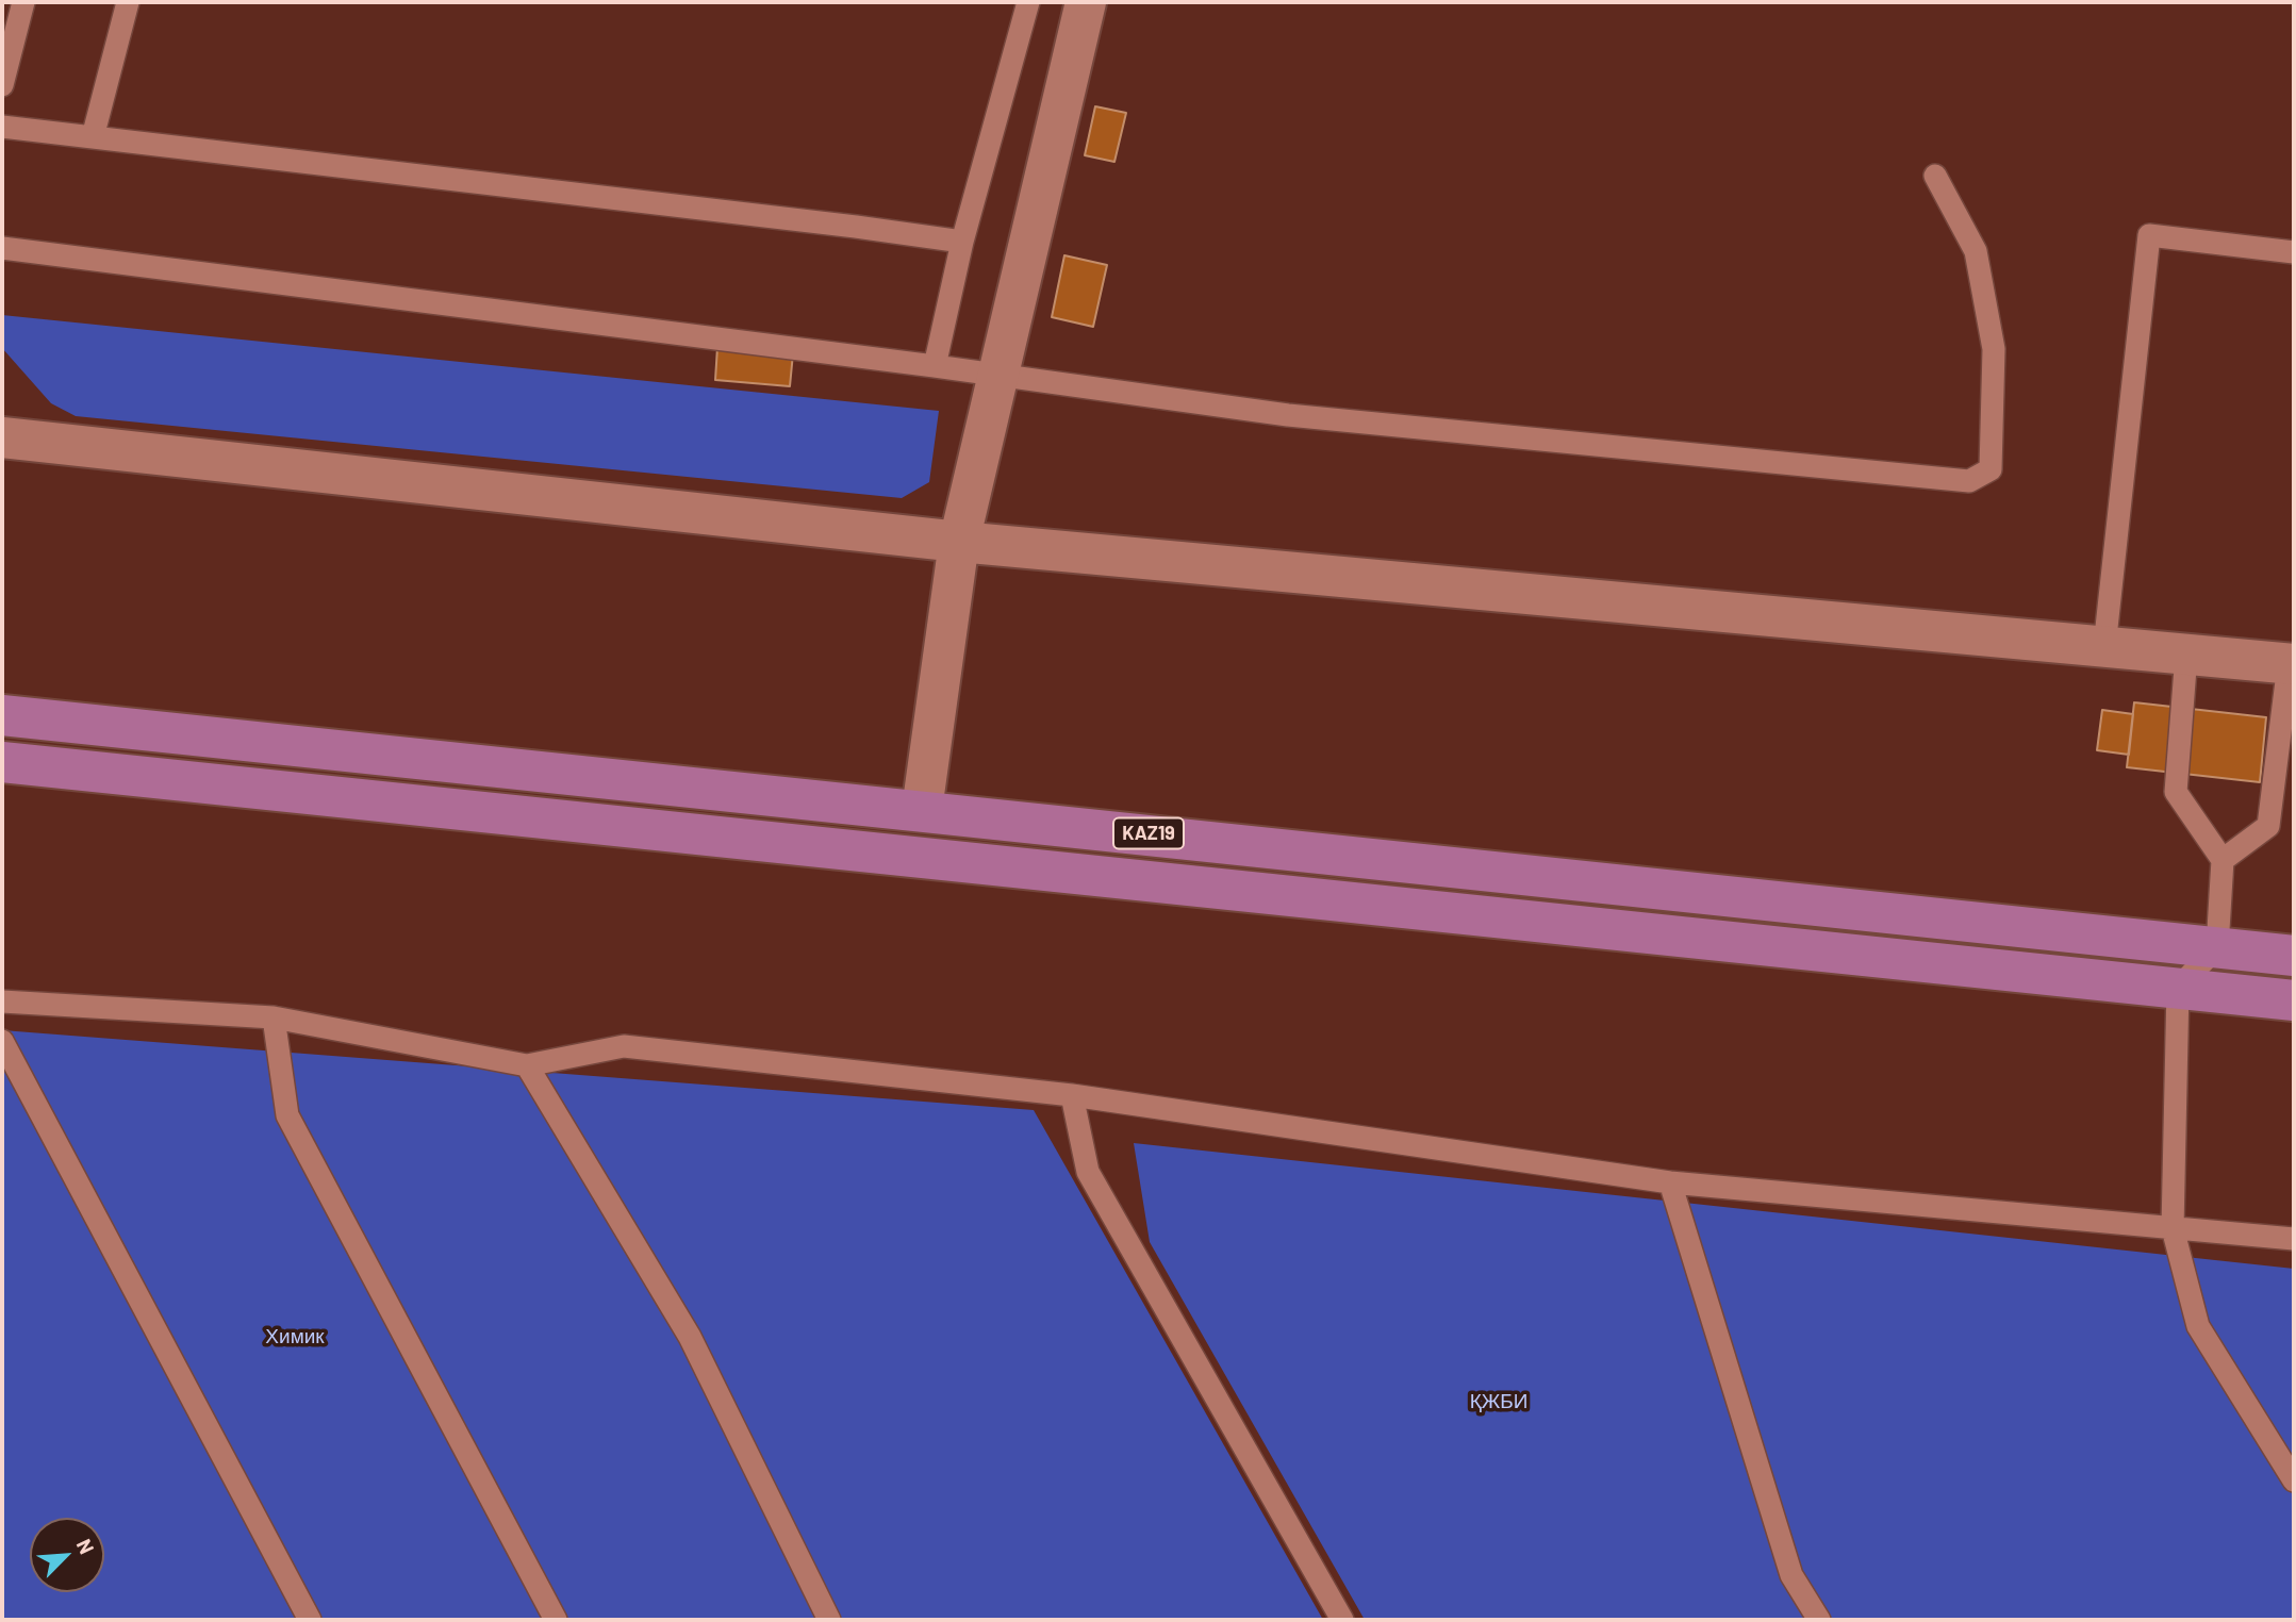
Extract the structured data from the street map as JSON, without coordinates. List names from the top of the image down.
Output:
{
  "streets": {
    "highway": ["KAZ19"]
  },
  "parks": ["Химик", "ҚЖБИ"],
  "north": "top right"
}
